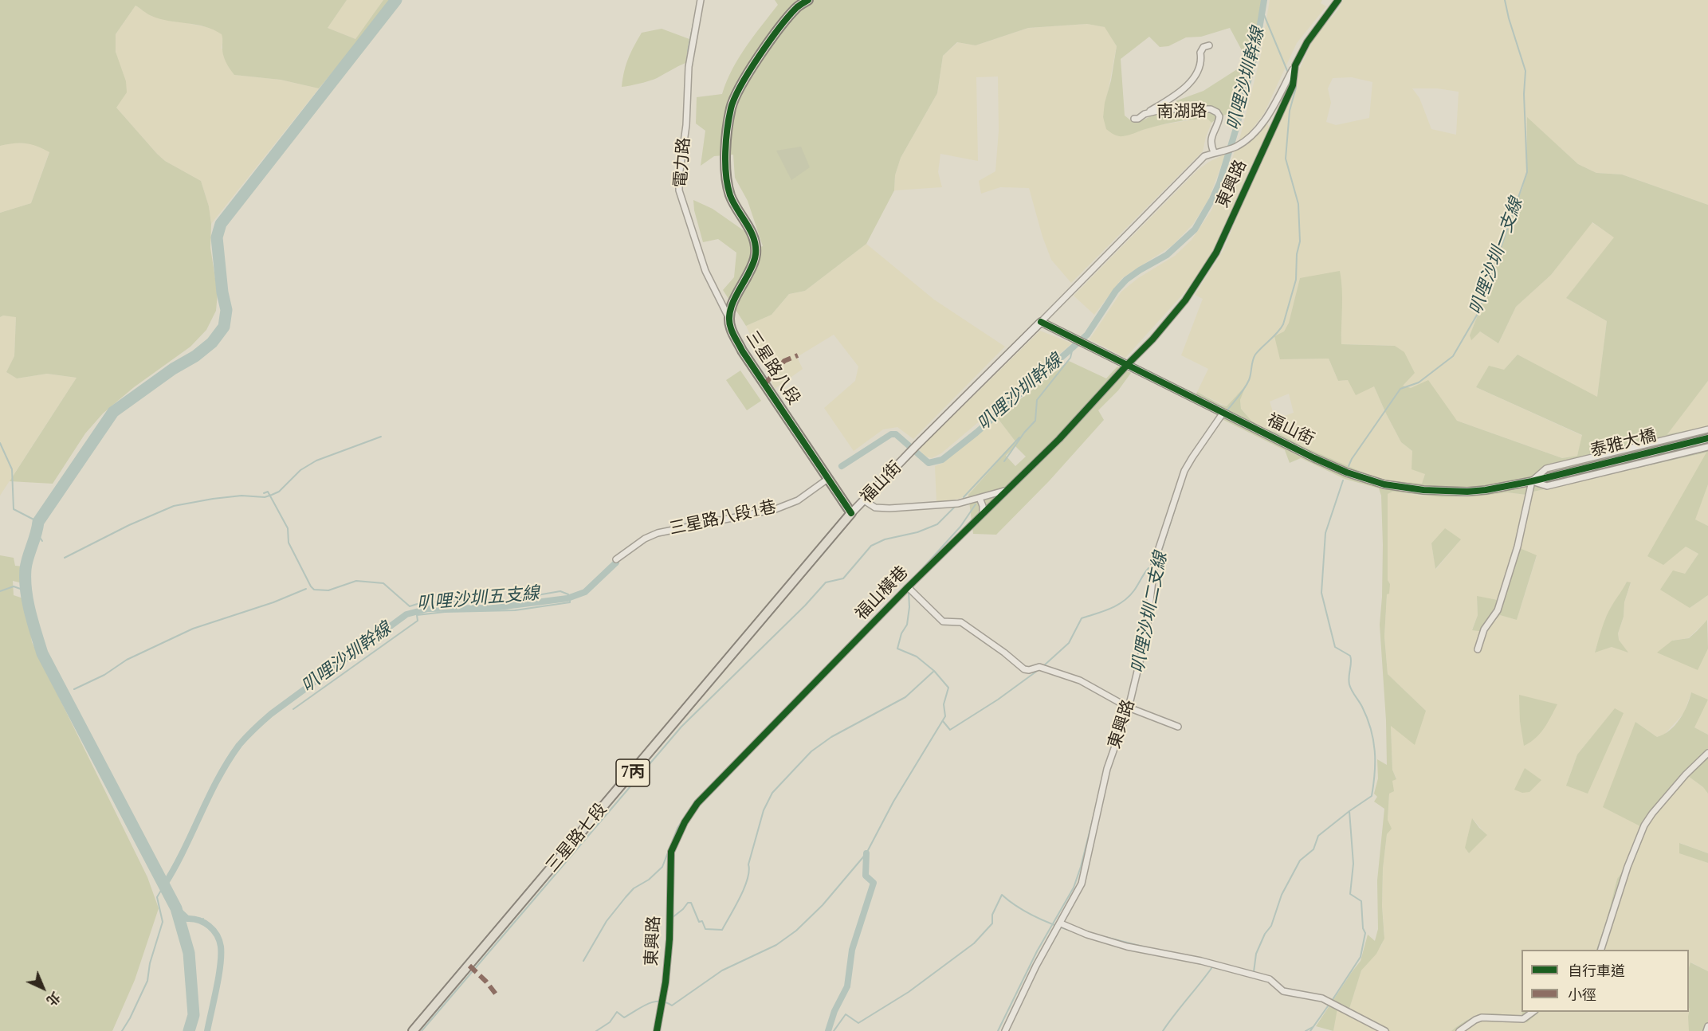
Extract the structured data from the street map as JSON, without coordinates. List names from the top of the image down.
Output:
{
  "streets": {
    "main road": ["三星路八段", "7丙", "三星路七段"],
    "street": [
      "南湖路",
      "電力路",
      "東興路",
      "福山街",
      "泰雅大橋",
      "三星路八段1巷",
      "福山橫巷"
    ]
  },
  "crossings": [
    ["電力路", "三星路八段"],
    ["東興路", "福山街"],
    ["東興路", "福山橫巷"],
    ["三星路八段", "福山街"],
    ["三星路八段", "三星路八段1巷"],
    ["三星路八段", "三星路七段"],
    ["福山街", "泰雅大橋"],
    ["福山街", "福山橫巷"],
    ["福山街", "三星路七段"]
  ],
  "water": [
    "叭哩沙圳幹線",
    "叭哩沙圳一支線",
    "叭哩沙圳五支線",
    "叭哩沙圳二支線"
  ],
  "legend": ["自行車道", "小徑"],
  "north": "bottom right"
}
